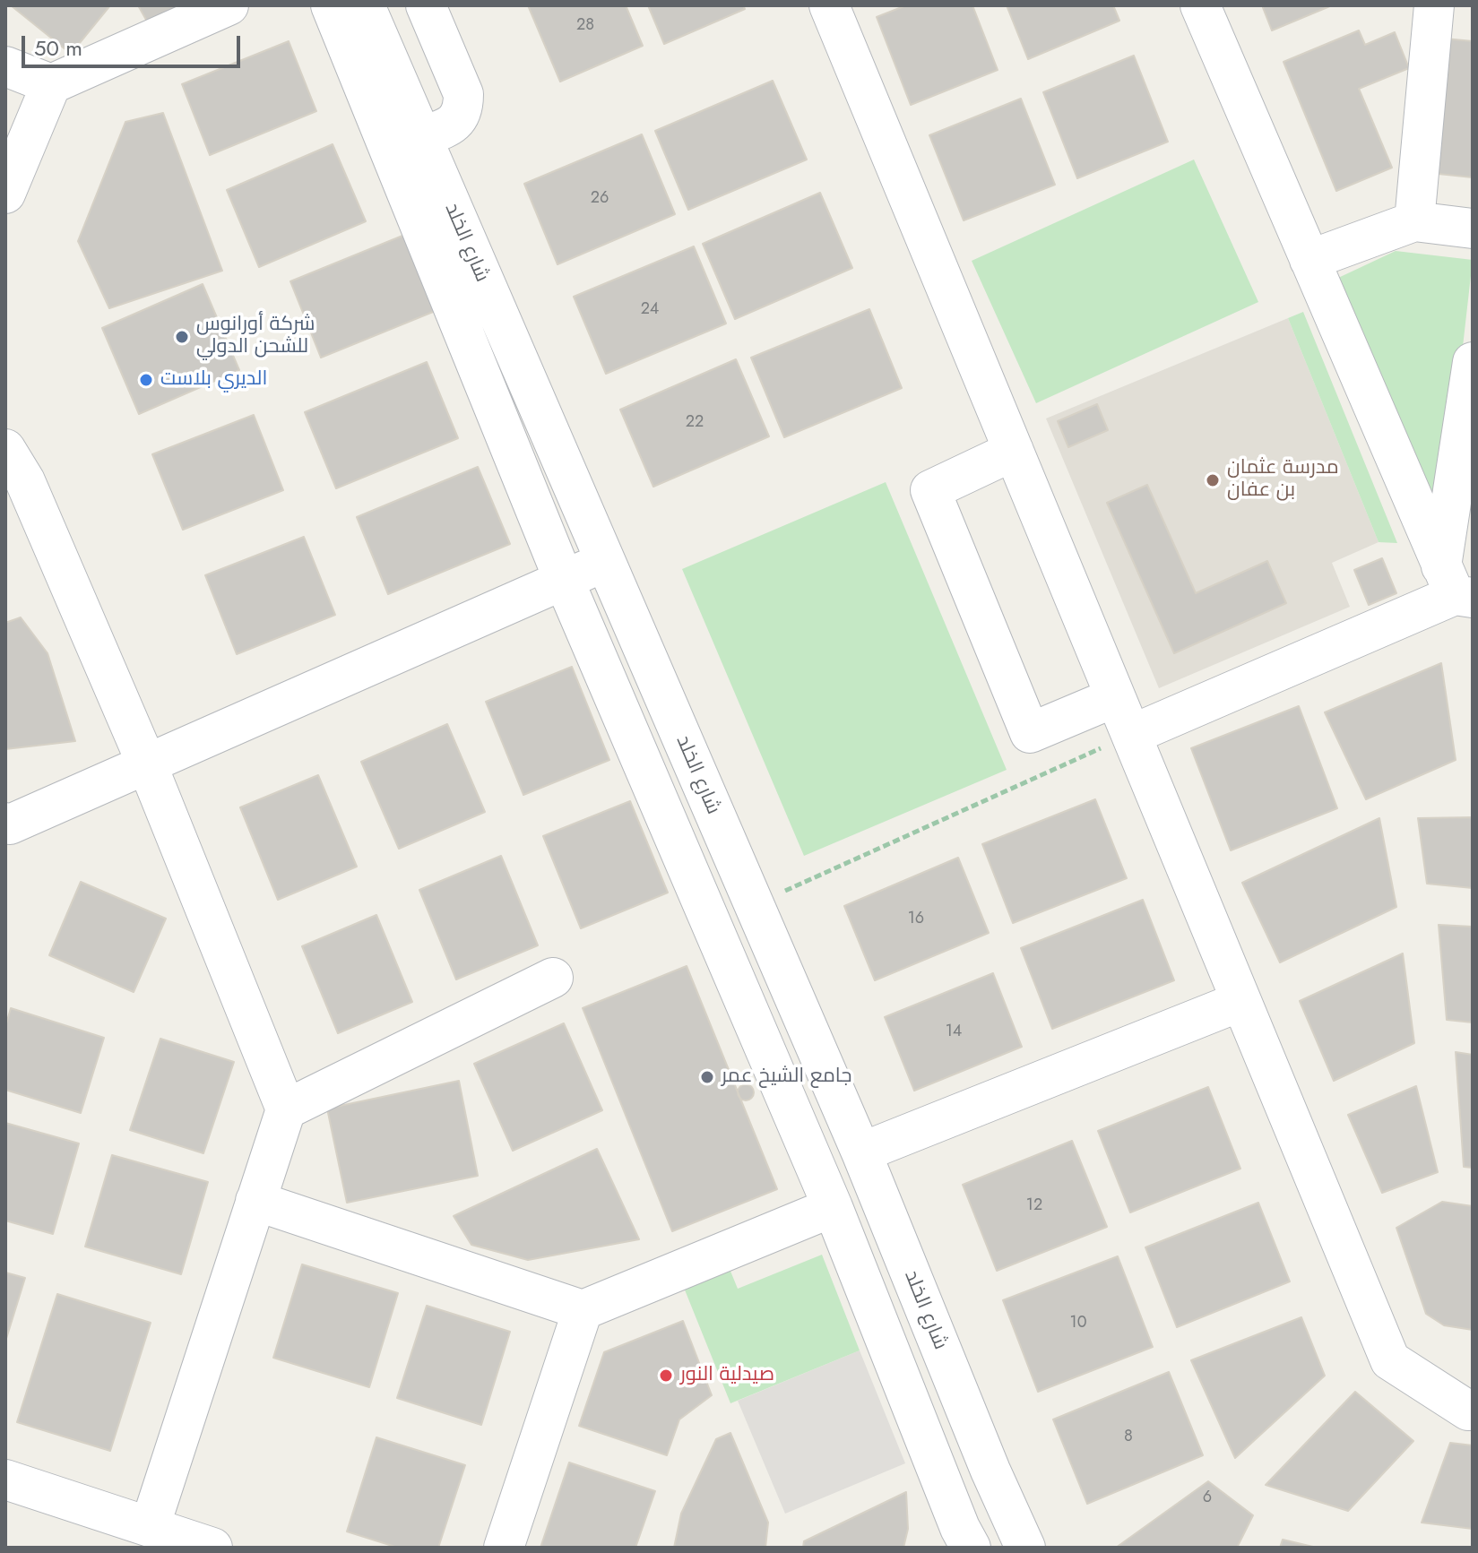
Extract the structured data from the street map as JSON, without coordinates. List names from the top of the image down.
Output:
{
  "streets": {
    "street": ["شارع الخلد"]
  },
  "places": [
    "شركة أورانوس للشحن الدولي",
    "الديري بلاست",
    "مدرسة عثمان بن عفان",
    "جامع الشيخ عمر",
    "صيدلية النور"
  ],
  "house_numbers": [
    "28",
    "26",
    "24",
    "22",
    "16",
    "14",
    "12",
    "10",
    "8",
    "6"
  ],
  "scale_bar": "50 m"
}
